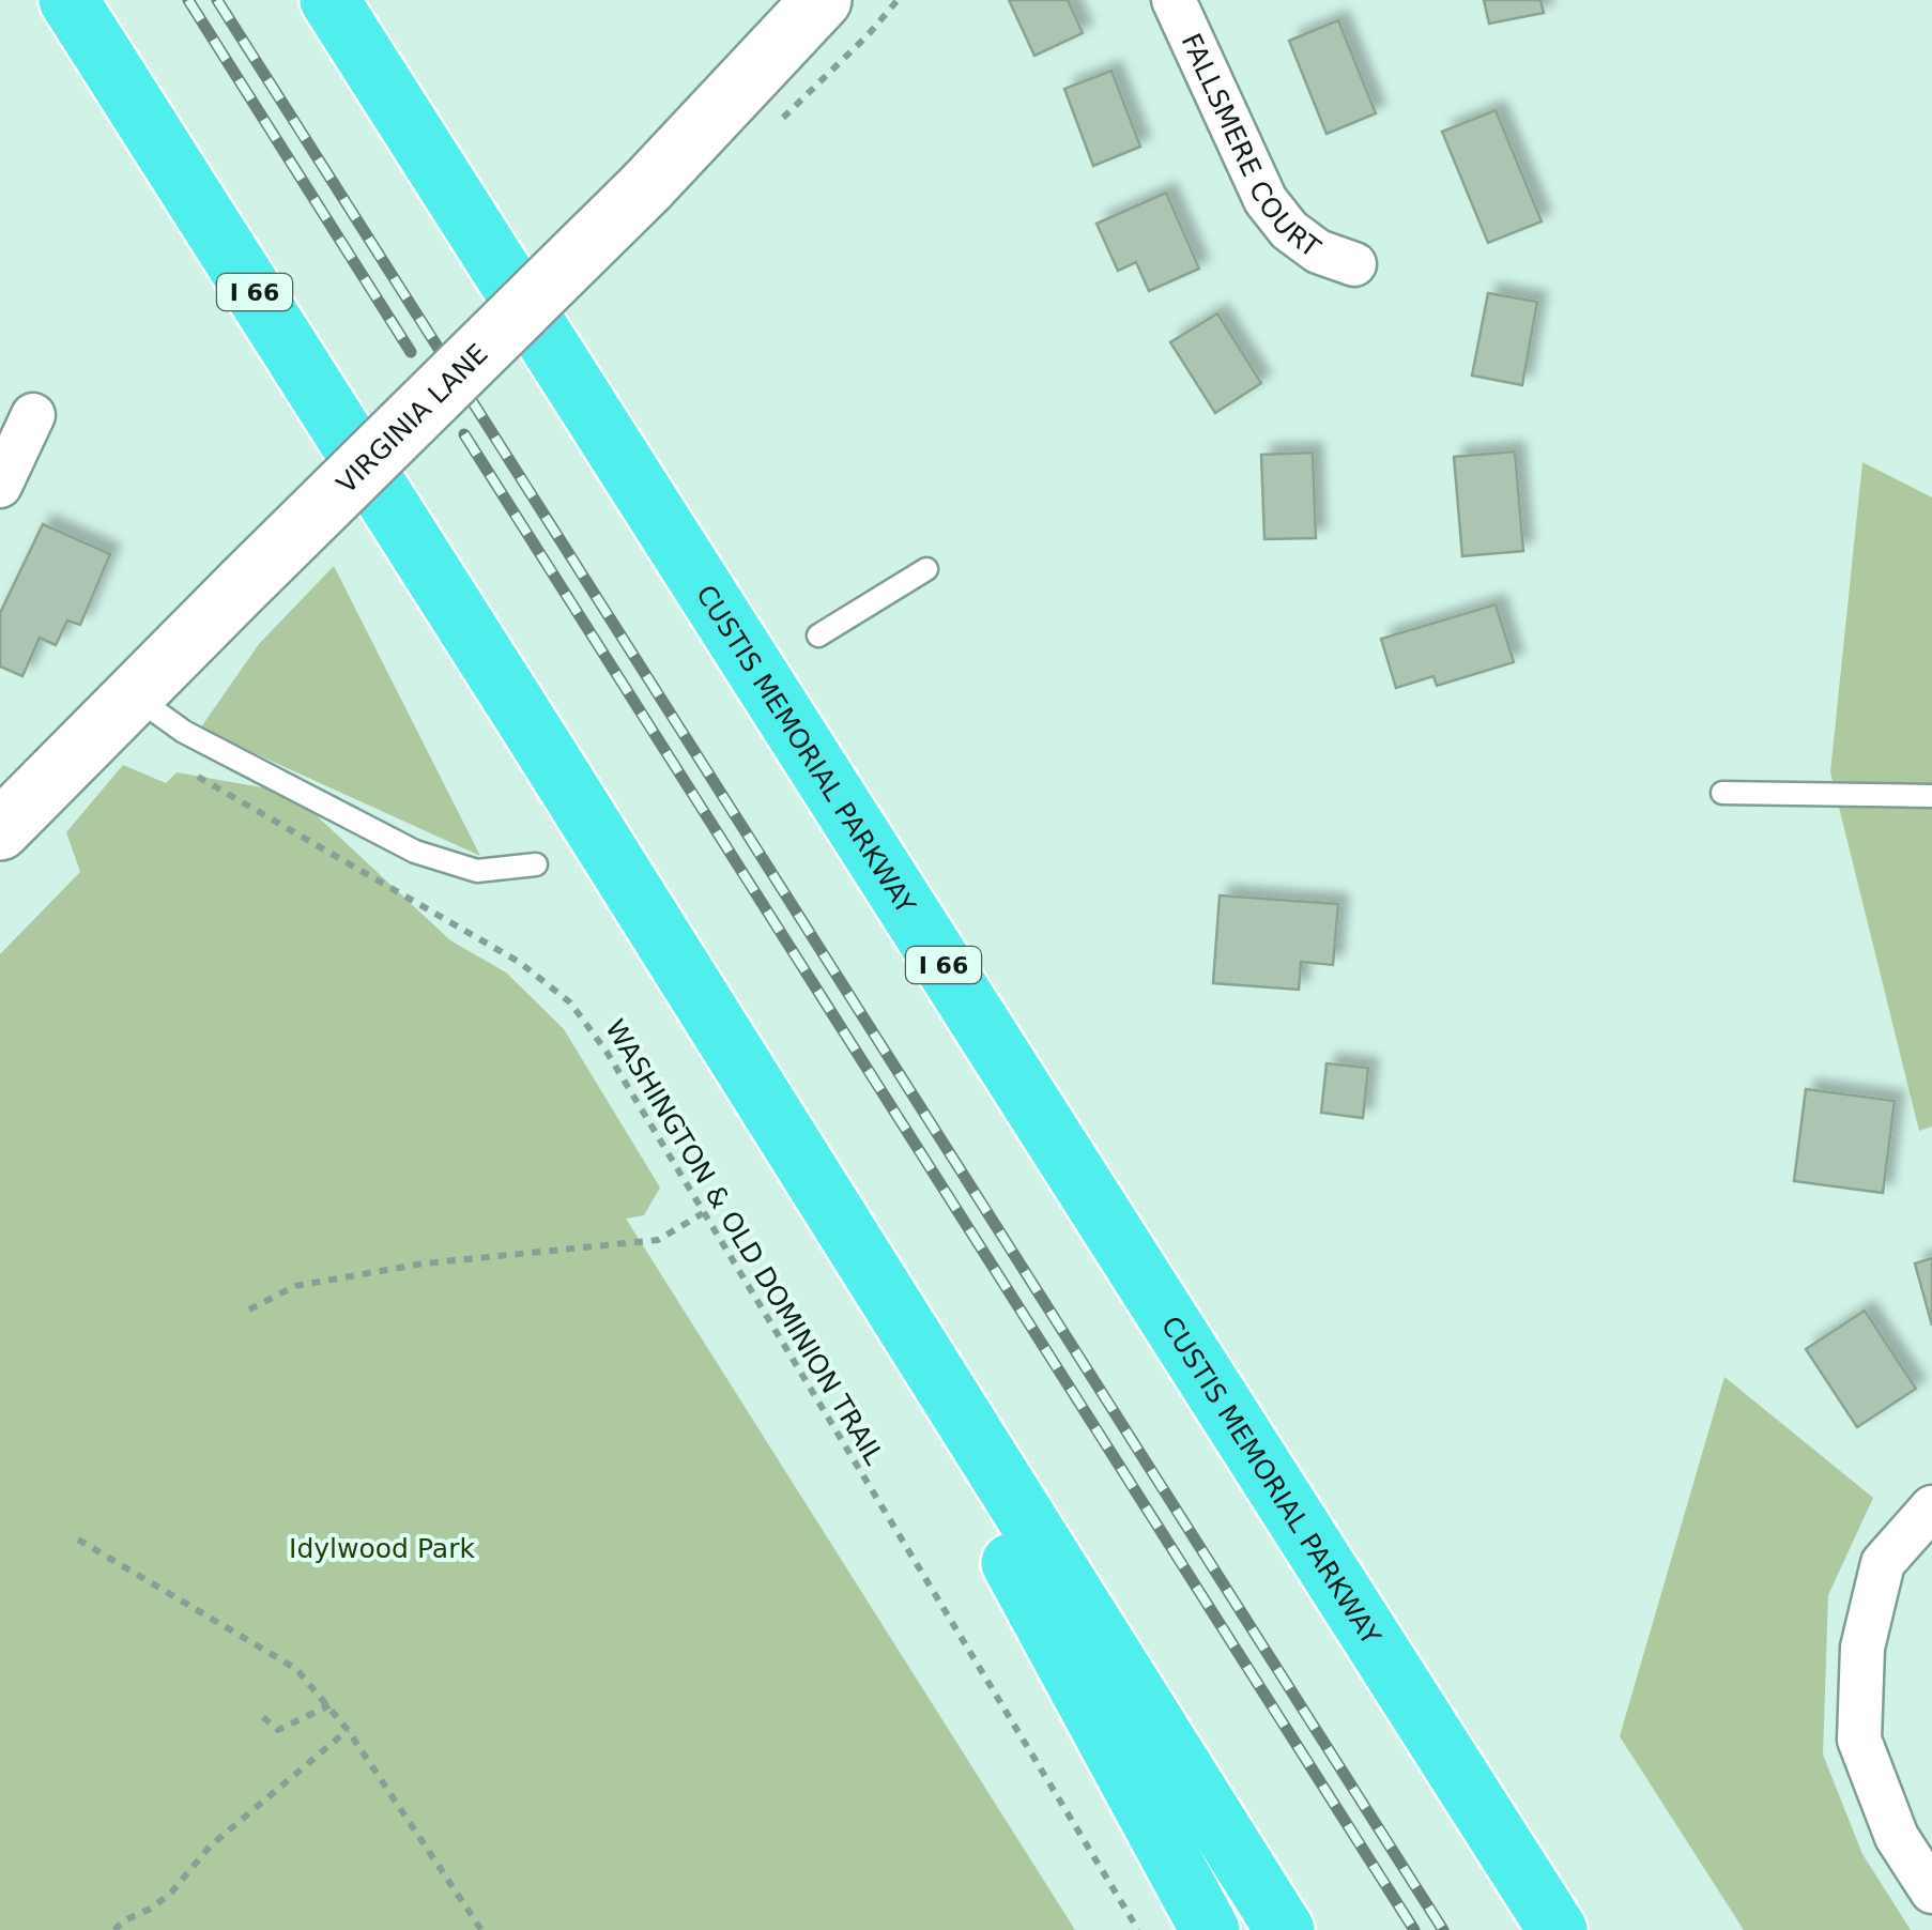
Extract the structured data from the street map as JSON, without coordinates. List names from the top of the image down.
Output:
{
  "streets": {
    "highway": ["I 66", "CUSTIS MEMORIAL PARKWAY"],
    "street": ["FALLSMERE COURT", "VIRGINIA LANE"],
    "path": ["WASHINGTON & OLD DOMINION TRAIL"]
  },
  "parks": ["Idylwood Park"]
}
